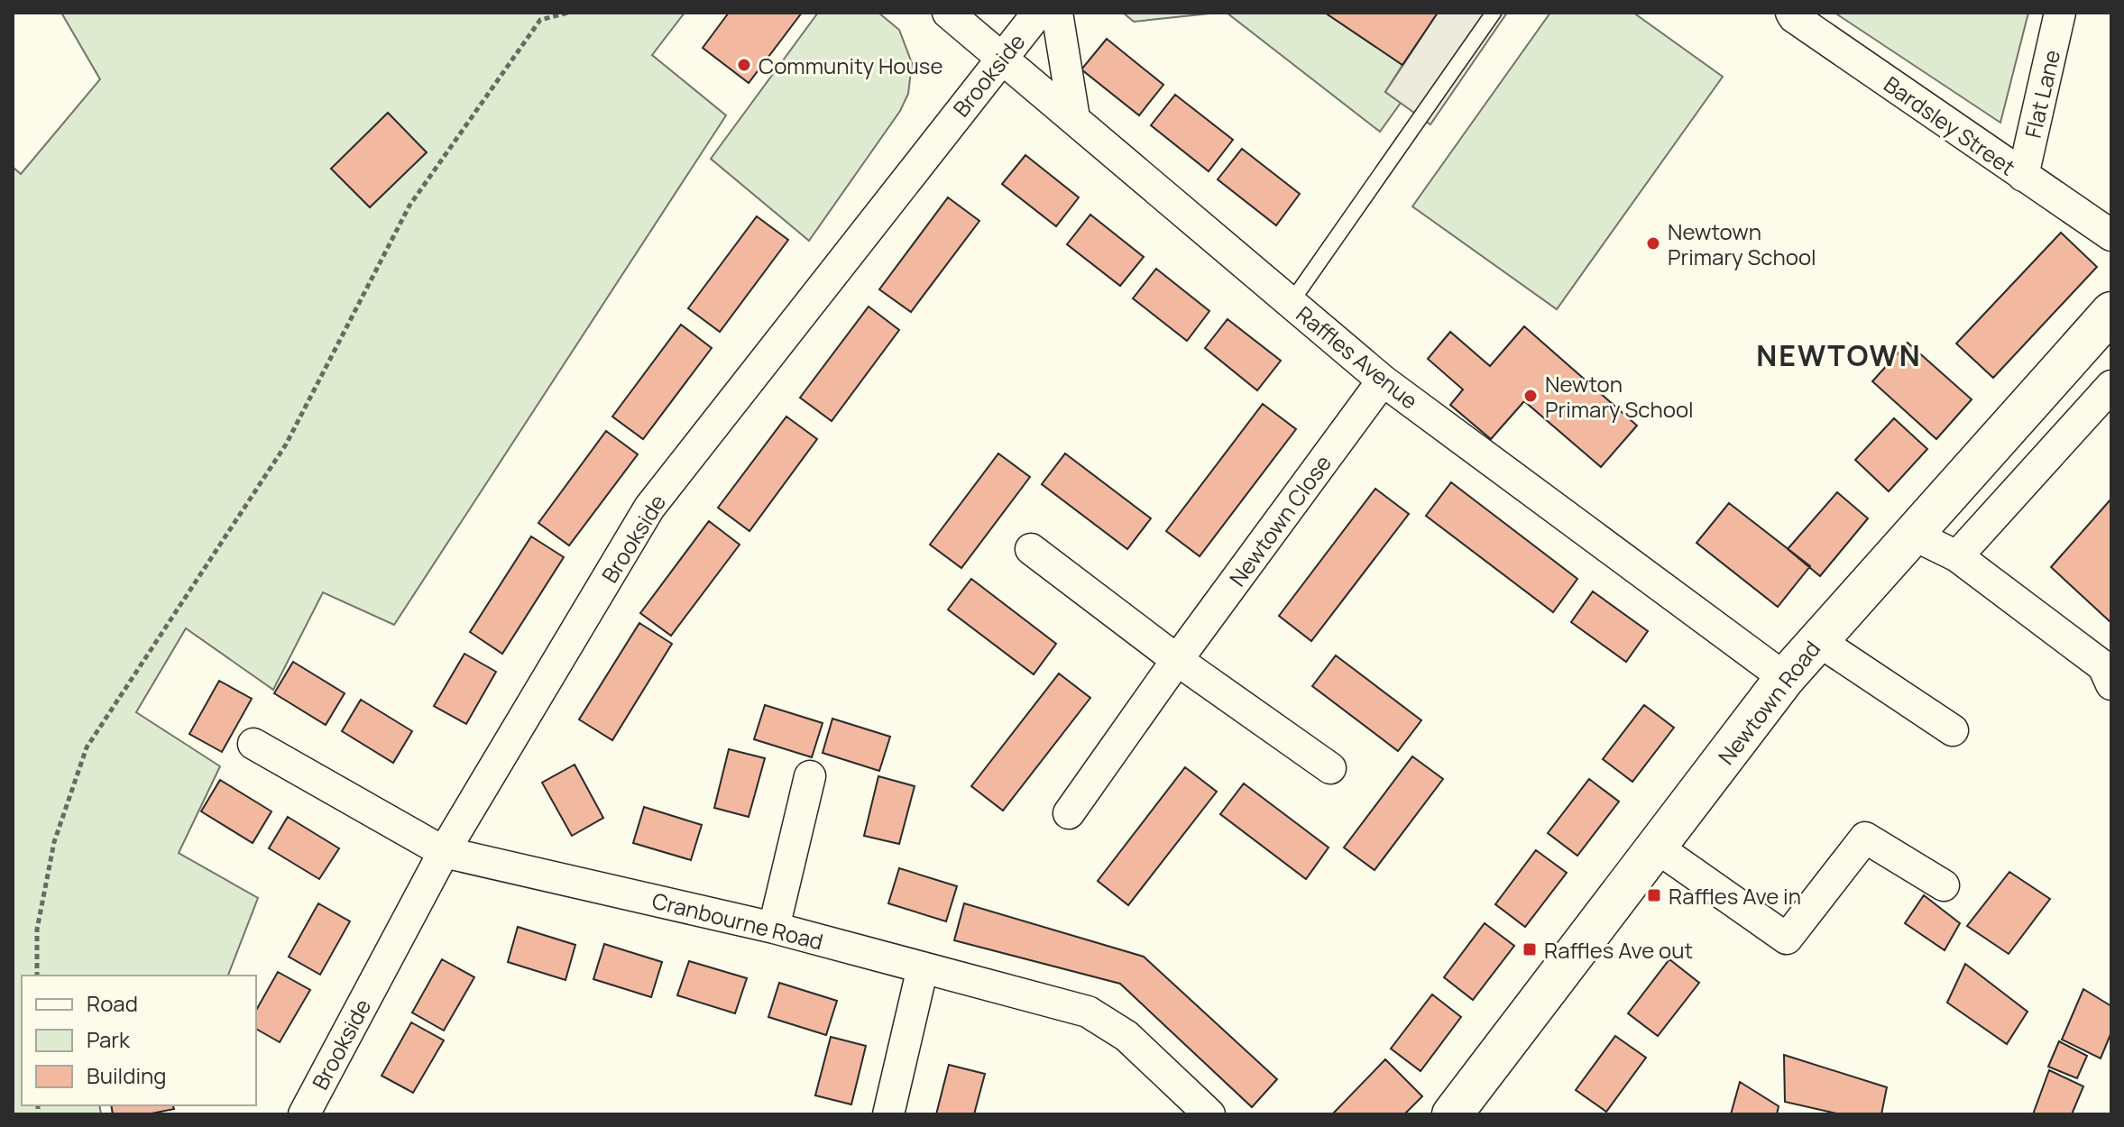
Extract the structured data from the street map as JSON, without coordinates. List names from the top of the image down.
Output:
{
  "streets": {
    "main road": ["Newtown Road"],
    "street": [
      "Brookside",
      "Flat Lane",
      "Bardsley Street",
      "Raffles Avenue",
      "Newtown Close",
      "Cranbourne Road"
    ]
  },
  "crossings": [
    ["Brookside", "Raffles Avenue"],
    ["Brookside", "Cranbourne Road"],
    ["Flat Lane", "Bardsley Street"],
    ["Raffles Avenue", "Newtown Close"],
    ["Raffles Avenue", "Newtown Road"]
  ],
  "districts": ["NEWTOWN"],
  "places": {
    "other": ["Community House", "Newtown Primary School", "Newton Primary School"],
    "transit": ["Raffles Ave in", "Raffles Ave out"]
  },
  "legend": ["Road", "Park", "Building"]
}
